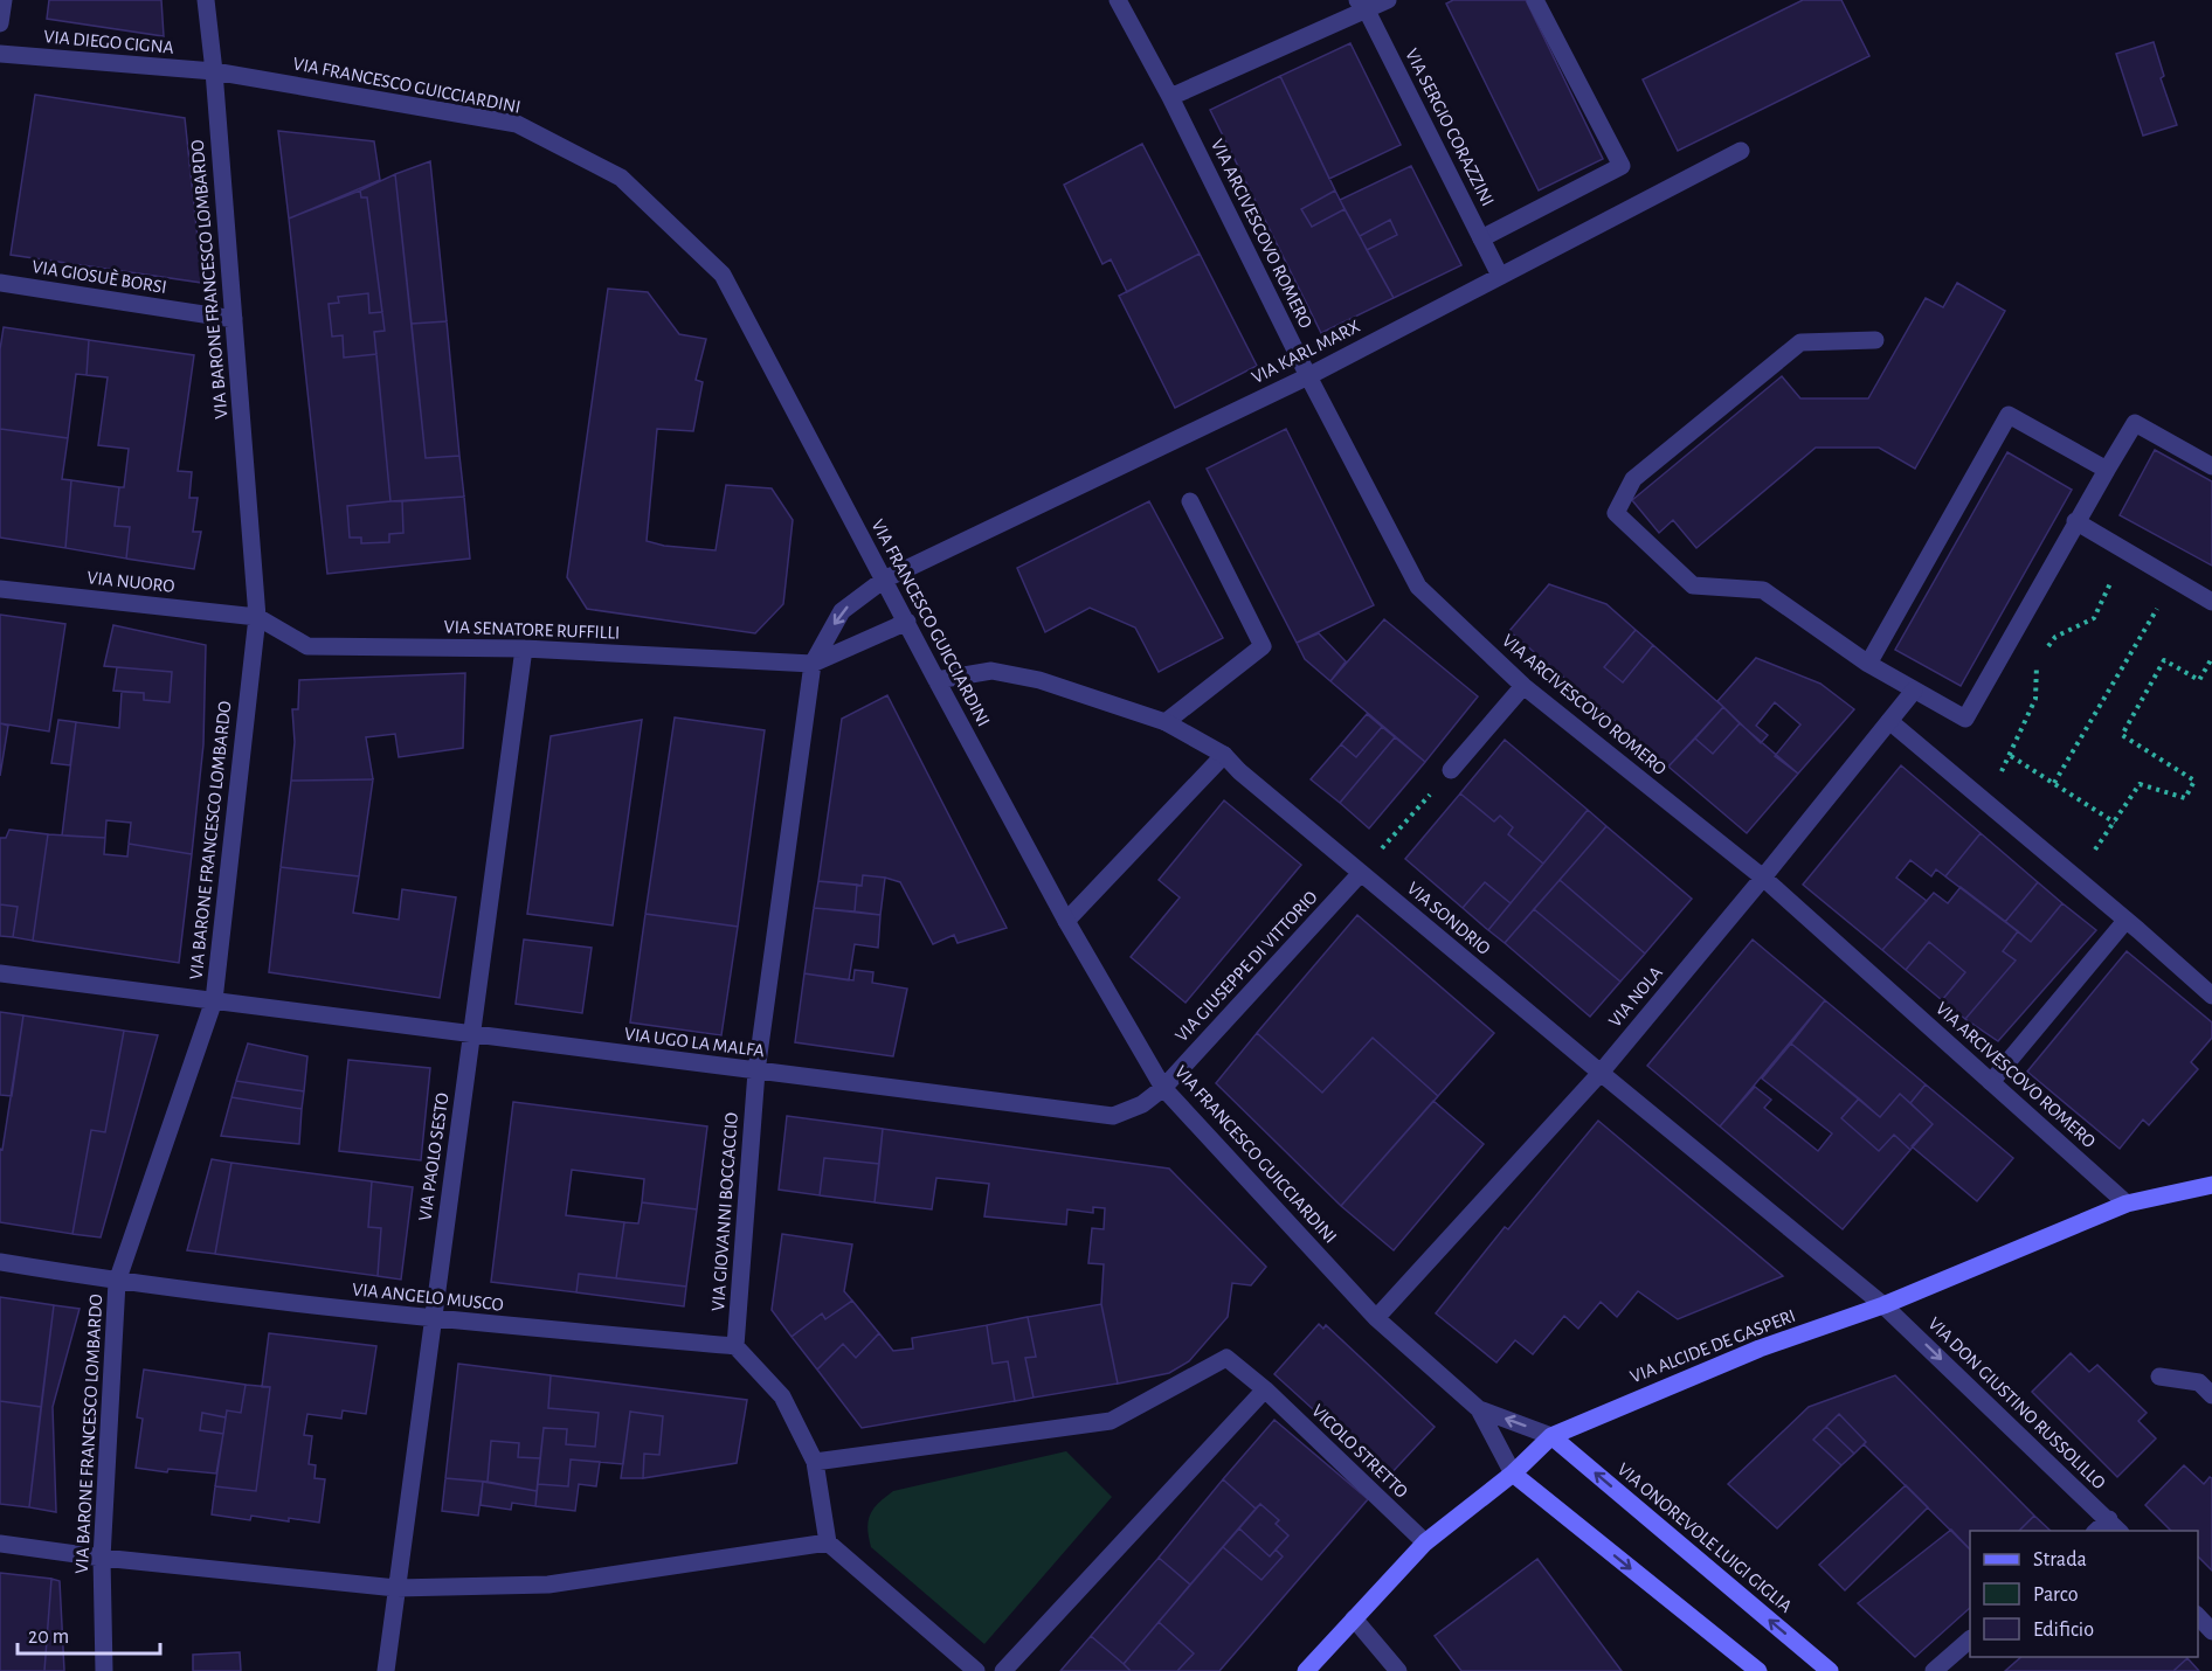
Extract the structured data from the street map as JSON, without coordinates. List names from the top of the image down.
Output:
{
  "streets": {
    "main road": ["VIA ALCIDE DE GASPERI", "VIA ONOREVOLE LUIGI GIGLIA"],
    "street": [
      "VIA DIEGO CIGNA",
      "VIA FRANCESCO GUICCIARDINI",
      "VIA SERGIO CORAZZINI",
      "VIA ARCIVESCOVO ROMERO",
      "VIA GIOSUÈ BORSI",
      "VIA BARONE FRANCESCO LOMBARDO",
      "VIA KARL MARX",
      "VIA NUORO",
      "VIA SENATORE RUFFILLI",
      "VIA SONDRIO",
      "VIA GIUSEPPE DI VITTORIO",
      "VIA NOLA",
      "VIA UGO LA MALFA",
      "VIA PAOLO SESTO",
      "VIA GIOVANNI BOCCACCIO",
      "VIA ANGELO MUSCO",
      "VIA DON GIUSTINO RUSSOLILLO",
      "VICOLO STRETTO"
    ]
  },
  "crossings": [
    ["VIA DIEGO CIGNA", "VIA FRANCESCO GUICCIARDINI"],
    ["VIA DIEGO CIGNA", "VIA BARONE FRANCESCO LOMBARDO"],
    ["VIA FRANCESCO GUICCIARDINI", "VIA BARONE FRANCESCO LOMBARDO"],
    ["VIA FRANCESCO GUICCIARDINI", "VIA KARL MARX"],
    ["VIA FRANCESCO GUICCIARDINI", "VIA SONDRIO"],
    ["VIA FRANCESCO GUICCIARDINI", "VIA GIUSEPPE DI VITTORIO"],
    ["VIA FRANCESCO GUICCIARDINI", "VIA NOLA"],
    ["VIA FRANCESCO GUICCIARDINI", "VIA UGO LA MALFA"],
    ["VIA SERGIO CORAZZINI", "VIA KARL MARX"],
    ["VIA ARCIVESCOVO ROMERO", "VIA KARL MARX"],
    ["VIA ARCIVESCOVO ROMERO", "VIA NOLA"],
    ["VIA ARCIVESCOVO ROMERO", "VIA ALCIDE DE GASPERI"],
    ["VIA GIOSUÈ BORSI", "VIA BARONE FRANCESCO LOMBARDO"],
    ["VIA BARONE FRANCESCO LOMBARDO", "VIA NUORO"],
    ["VIA BARONE FRANCESCO LOMBARDO", "VIA SENATORE RUFFILLI"],
    ["VIA BARONE FRANCESCO LOMBARDO", "VIA UGO LA MALFA"],
    ["VIA BARONE FRANCESCO LOMBARDO", "VIA ANGELO MUSCO"],
    ["VIA KARL MARX", "VIA SENATORE RUFFILLI"],
    ["VIA KARL MARX", "VIA GIOVANNI BOCCACCIO"],
    ["VIA NUORO", "VIA SENATORE RUFFILLI"],
    ["VIA SENATORE RUFFILLI", "VIA PAOLO SESTO"],
    ["VIA SENATORE RUFFILLI", "VIA GIOVANNI BOCCACCIO"],
    ["VIA SONDRIO", "VIA GIUSEPPE DI VITTORIO"],
    ["VIA SONDRIO", "VIA NOLA"],
    ["VIA SONDRIO", "VIA ALCIDE DE GASPERI"],
    ["VIA SONDRIO", "VIA DON GIUSTINO RUSSOLILLO"],
    ["VIA GIUSEPPE DI VITTORIO", "VIA UGO LA MALFA"],
    ["VIA UGO LA MALFA", "VIA PAOLO SESTO"],
    ["VIA UGO LA MALFA", "VIA GIOVANNI BOCCACCIO"],
    ["VIA PAOLO SESTO", "VIA ANGELO MUSCO"],
    ["VIA GIOVANNI BOCCACCIO", "VIA ANGELO MUSCO"],
    ["VIA ALCIDE DE GASPERI", "VIA DON GIUSTINO RUSSOLILLO"],
    ["VIA ALCIDE DE GASPERI", "VICOLO STRETTO"],
    ["VIA ALCIDE DE GASPERI", "VIA ONOREVOLE LUIGI GIGLIA"]
  ],
  "one_way": ["VIA DON GIUSTINO RUSSOLILLO"],
  "legend": ["Strada", "Parco", "Edificio"],
  "scale_bar": "20 m"
}
